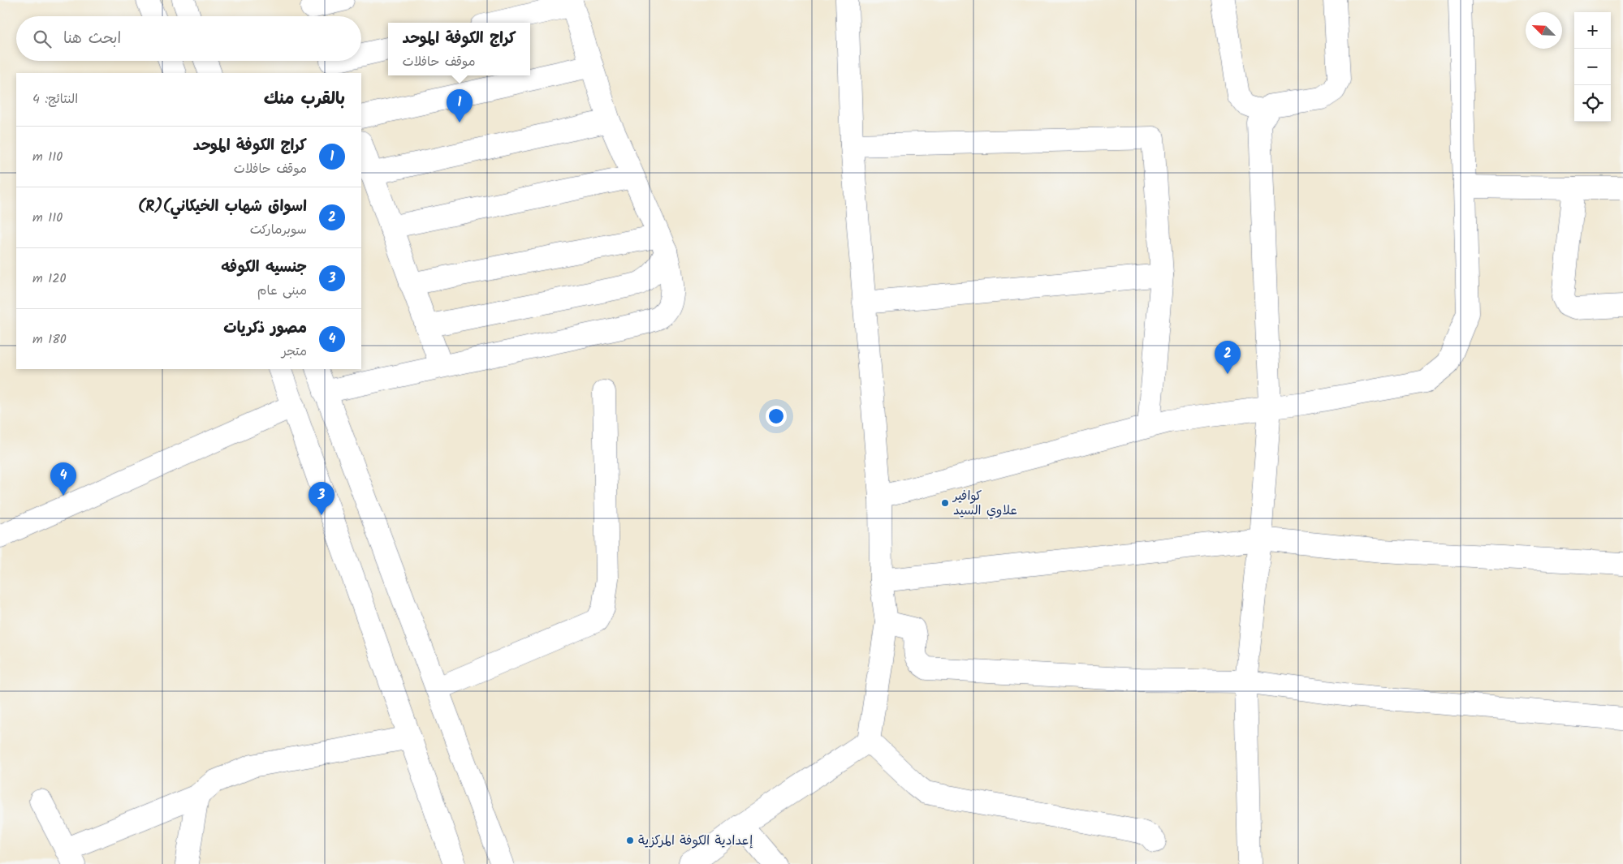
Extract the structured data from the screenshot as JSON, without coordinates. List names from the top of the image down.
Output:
{
  "places": ["كوافير علاوي السيد", "إعدادية الكوفة المركزية"],
  "north": "top left",
  "page": {
    "map_buttons": ["+", "−"],
    "search": "ابحث هنا",
    "popup": ["كراج الكوفة الموحد", "موقف حافلات"],
    "heading": ["بالقرب منك", "النتائج: 4"],
    "pins": [
      "1",
      "2",
      "4",
      "3"
    ],
    "list": [
      {
        "mark": "1",
        "name": "كراج الكوفة الموحد",
        "note": "موقف حافلات",
        "value": "110 m"
      },
      {
        "mark": "2",
        "name": "اسواق شهاب الخيكاني)(R)",
        "note": "سوبرماركت",
        "value": "110 m"
      },
      {
        "mark": "3",
        "name": "جنسيه الكوفه",
        "note": "مبنى عام",
        "value": "120 m"
      },
      {
        "mark": "4",
        "name": "مصور ذكريات",
        "note": "متجر",
        "value": "180 m"
      }
    ]
  }
}
